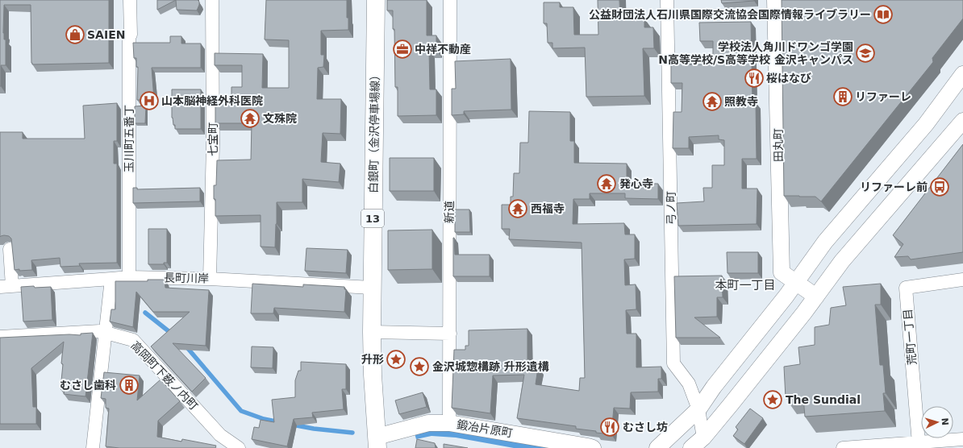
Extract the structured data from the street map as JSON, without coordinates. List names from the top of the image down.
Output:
{
  "streets": {
    "main road": ["白銀町（金沢停車場線）", "13"],
    "street": [
      "玉川町五番丁",
      "七宝町",
      "田丸町",
      "弓ノ町",
      "新道",
      "長町川岸",
      "荒町一丁目",
      "高岡町下薮ノ内町",
      "鍛冶片原町"
    ]
  },
  "crossings": [
    ["白銀町（金沢停車場線）", "長町川岸"],
    ["白銀町（金沢停車場線）", "鍛冶片原町"],
    ["玉川町五番丁", "長町川岸"],
    ["七宝町", "長町川岸"],
    ["新道", "鍛冶片原町"]
  ],
  "districts": ["本町一丁目"],
  "places": {
    "library": ["公益財団法人石川県国際交流協会国際情報ライブラリー"],
    "shop": ["SAIEN"],
    "office": ["中祥不動産"],
    "school or university": ["学校法人角川ドワンゴ学園 N高等学校/S高等学校 金沢キャンパス"],
    "restaurant": ["桜はなび", "むさし坊"],
    "building": ["リファーレ", "むさし歯科"],
    "hospital": ["山本脳神経外科医院"],
    "temple": [
      "照教寺",
      "文殊院",
      "発心寺",
      "西福寺"
    ],
    "bus stop": ["リファーレ前"],
    "place": ["升形", "金沢城惣構跡 升形遺構", "The Sundial"]
  },
  "north": "right"
}
